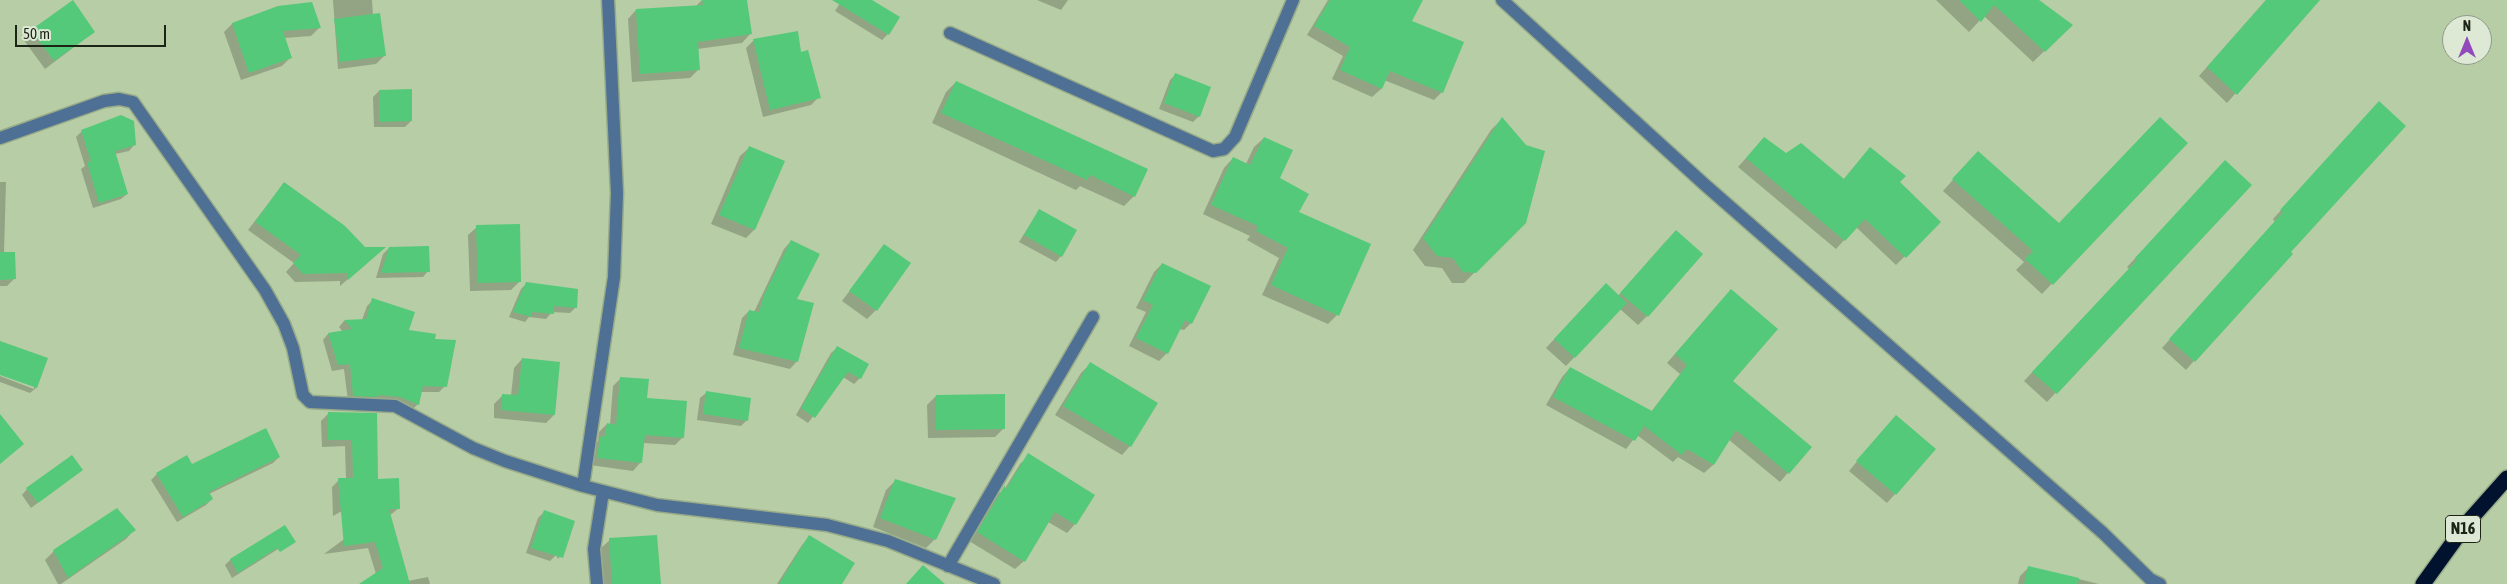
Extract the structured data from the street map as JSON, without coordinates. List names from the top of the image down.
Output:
{
  "streets": {
    "highway": ["N16"]
  },
  "scale_bar": "50 m",
  "north": "top"
}
